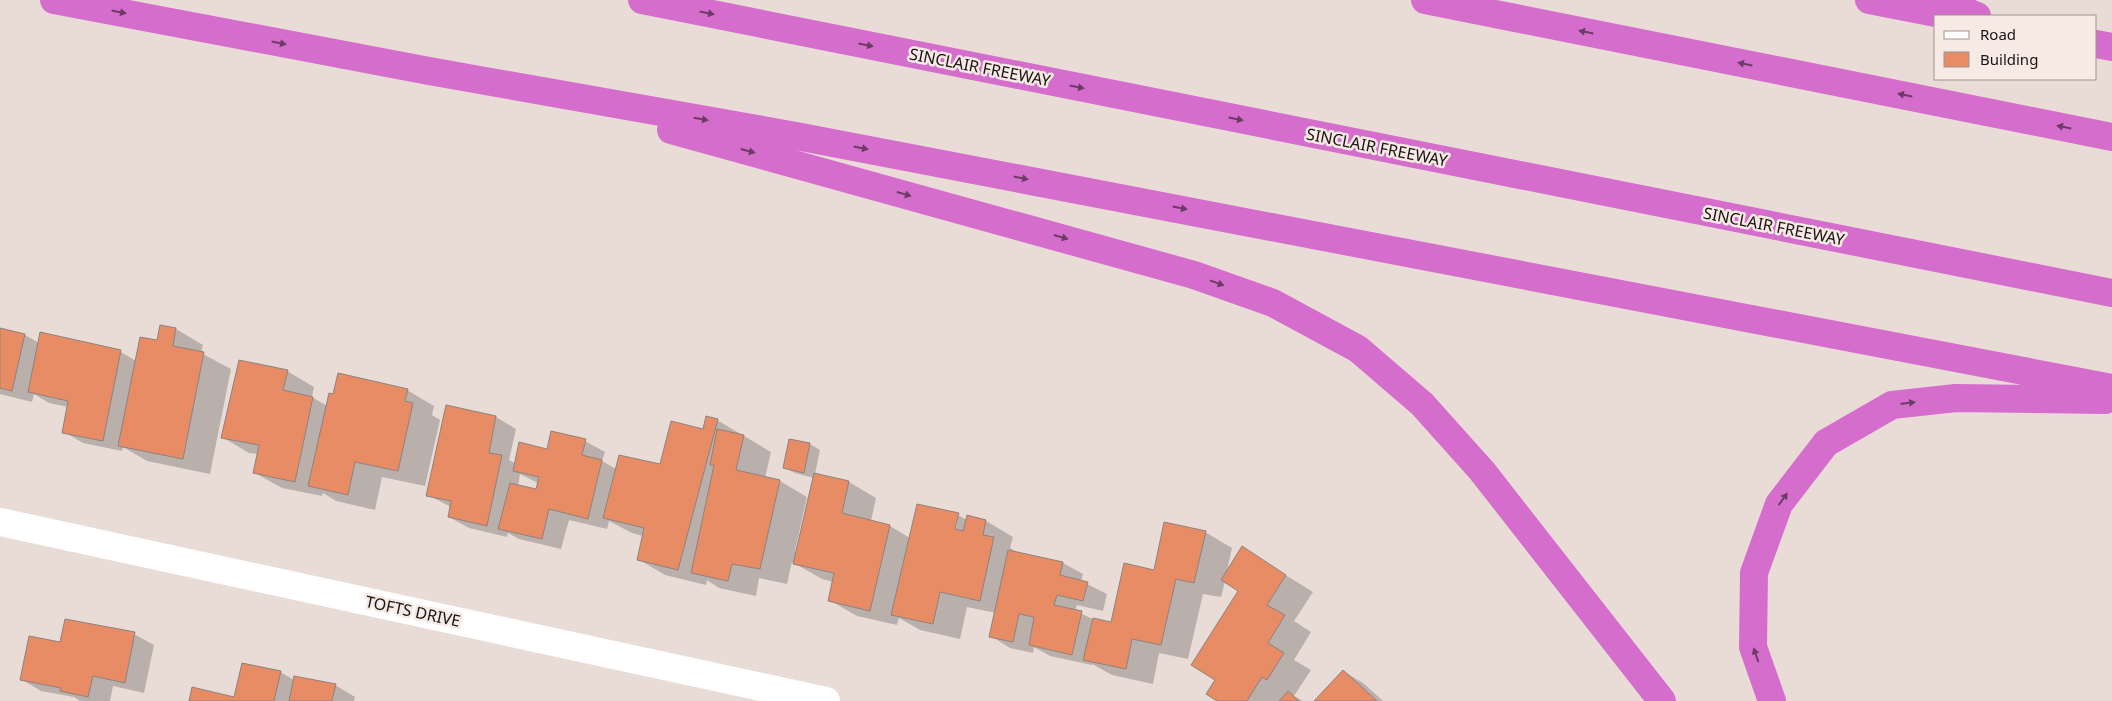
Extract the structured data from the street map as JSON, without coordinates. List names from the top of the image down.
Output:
{
  "streets": {
    "highway": ["SINCLAIR FREEWAY"],
    "street": ["TOFTS DRIVE"]
  },
  "legend": ["Road", "Building"]
}
